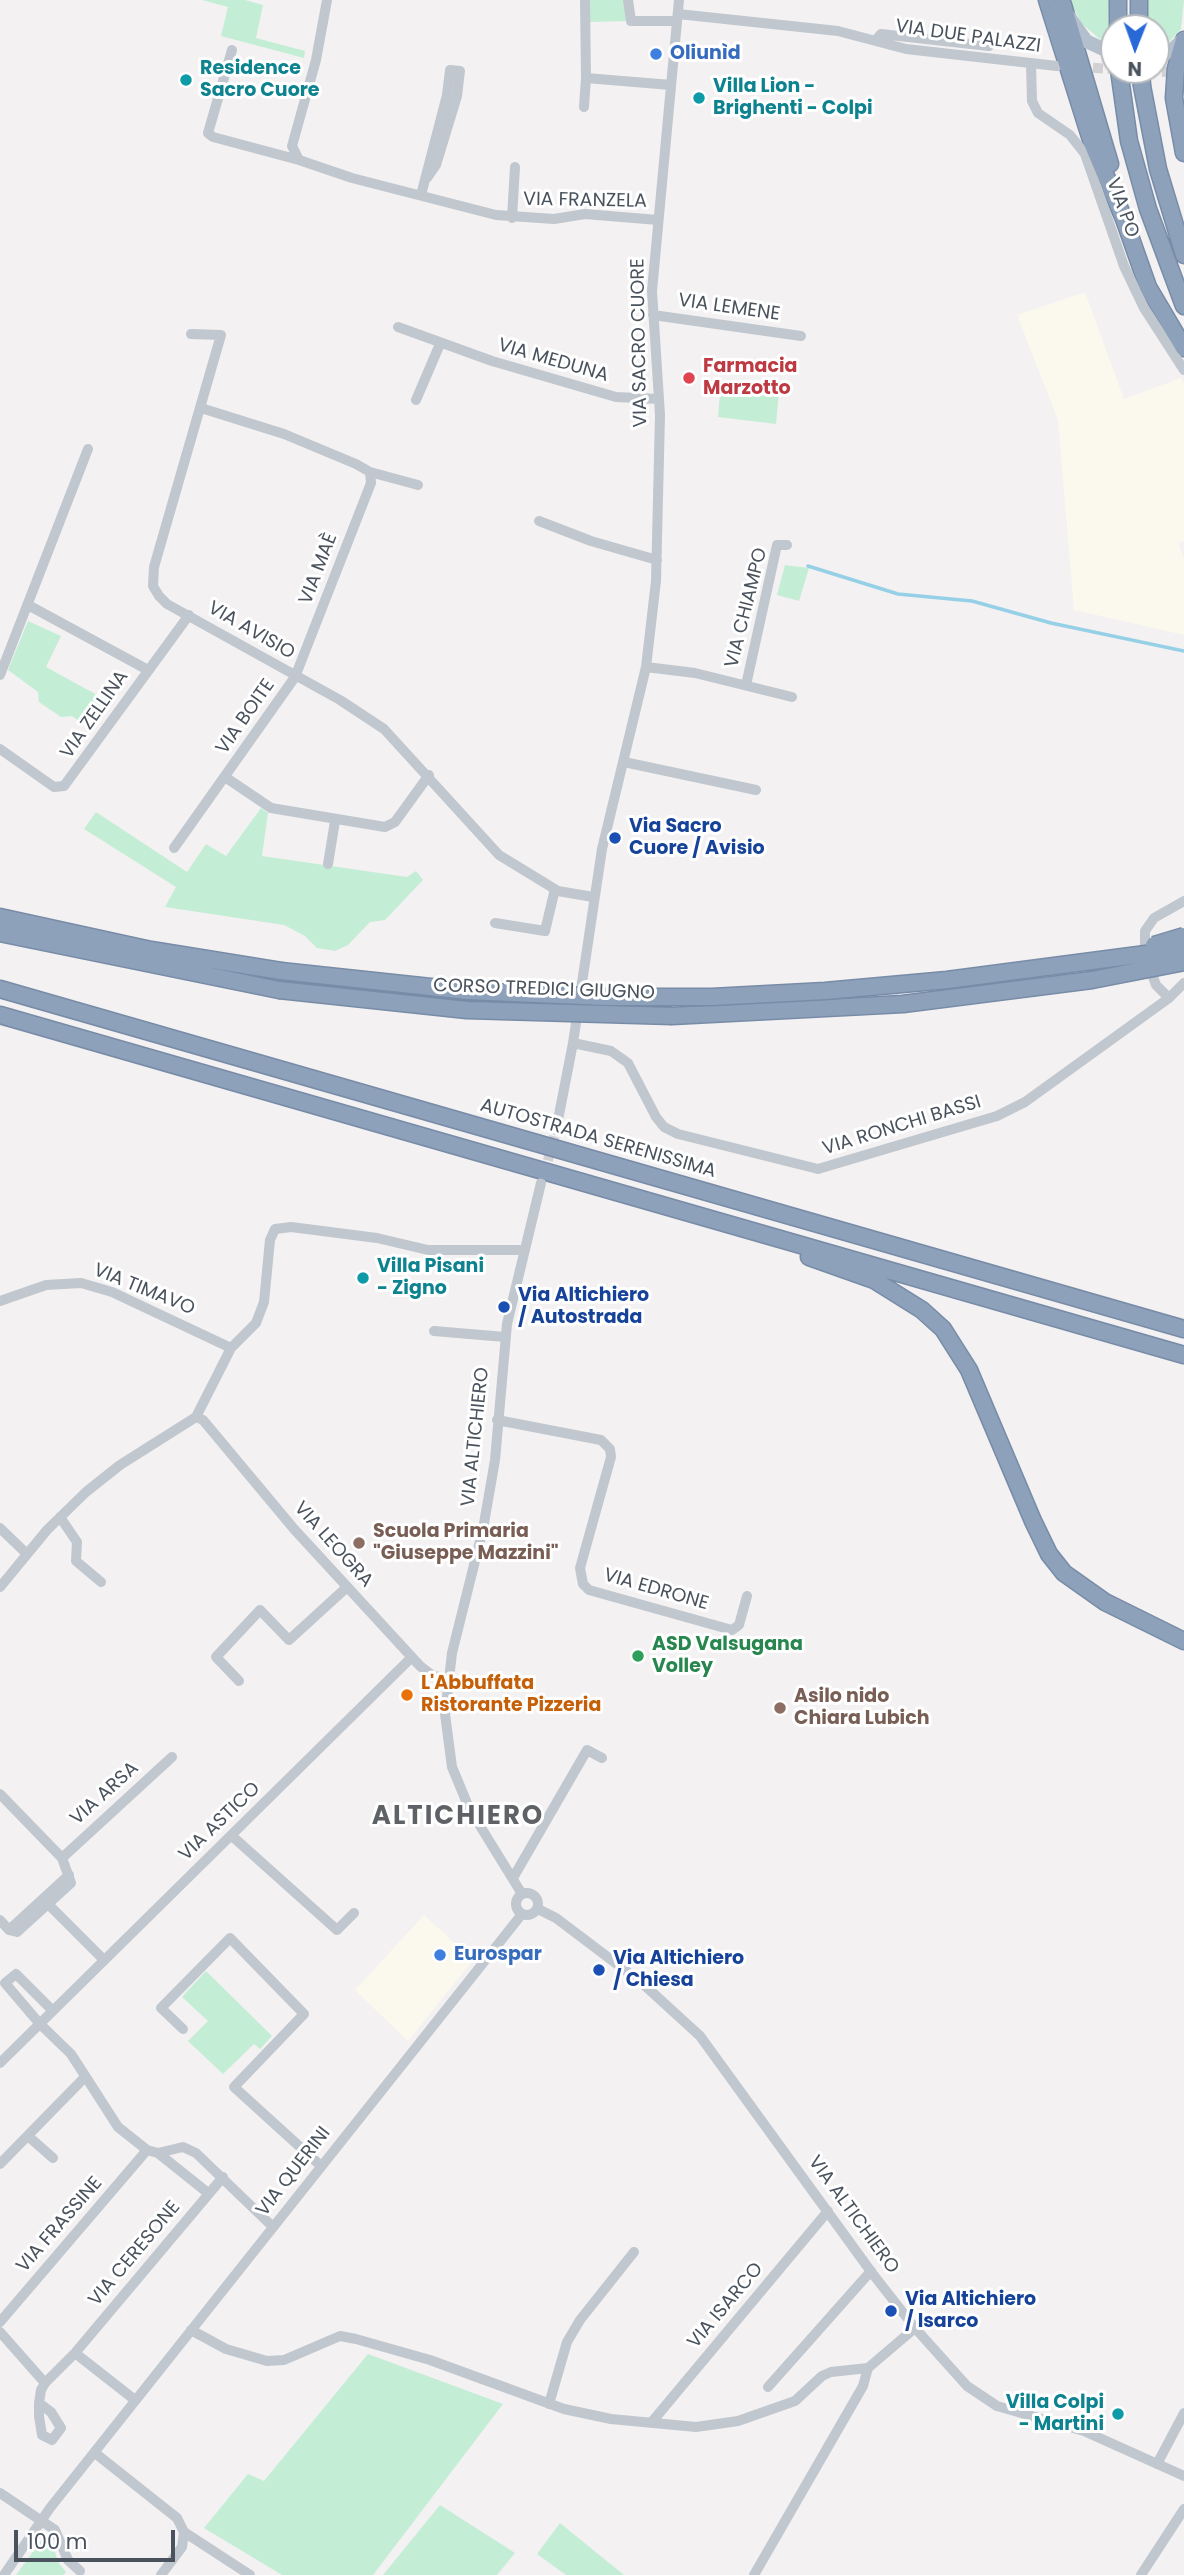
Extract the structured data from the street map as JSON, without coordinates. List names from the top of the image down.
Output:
{
  "streets": {
    "highway": ["CORSO TREDICI GIUGNO", "AUTOSTRADA SERENISSIMA"],
    "street": [
      "VIA DUE PALAZZI",
      "VIA FRANZELA",
      "VIA PO",
      "VIA LEMENE",
      "VIA SACRO CUORE",
      "VIA MEDUNA",
      "VIA MAÈ",
      "VIA CHIAMPO",
      "VIA AVISIO",
      "VIA ZELLINA",
      "VIA BOITE",
      "VIA RONCHI BASSI",
      "VIA TIMAVO",
      "VIA ALTICHIERO",
      "VIA LEOGRA",
      "VIA EDRONE",
      "VIA ARSA",
      "VIA ASTICO",
      "VIA QUERINI",
      "VIA FRASSINE",
      "VIA CERESONE",
      "VIA ISARCO"
    ]
  },
  "crossings": [
    ["VIA DUE PALAZZI", "VIA PO"],
    ["VIA DUE PALAZZI", "VIA SACRO CUORE"],
    ["VIA FRANZELA", "VIA SACRO CUORE"],
    ["VIA LEMENE", "VIA SACRO CUORE"],
    ["VIA SACRO CUORE", "VIA MEDUNA"],
    ["VIA SACRO CUORE", "VIA CHIAMPO"],
    ["VIA SACRO CUORE", "VIA AVISIO"],
    ["VIA SACRO CUORE", "VIA RONCHI BASSI"],
    ["VIA MAÈ", "VIA AVISIO"],
    ["VIA MAÈ", "VIA BOITE"],
    ["VIA AVISIO", "VIA ZELLINA"],
    ["VIA AVISIO", "VIA BOITE"],
    ["VIA ALTICHIERO", "VIA LEOGRA"],
    ["VIA ALTICHIERO", "VIA EDRONE"],
    ["VIA ALTICHIERO", "VIA QUERINI"],
    ["VIA ALTICHIERO", "VIA ISARCO"],
    ["VIA LEOGRA", "VIA ASTICO"]
  ],
  "districts": ["ALTICHIERO"],
  "places": [
    "Oliunìd",
    "Residence Sacro Cuore",
    "Villa Lion - Brighenti - Colpi",
    "Farmacia Marzotto",
    "Via Sacro Cuore / Avisio",
    "Villa Pisani - Zigno",
    "Via Altichiero / Autostrada",
    "Scuola Primaria \"Giuseppe Mazzini\"",
    "ASD Valsugana Volley",
    "L'Abbuffata Ristorante Pizzeria",
    "Asilo nido Chiara Lubich",
    "Eurospar",
    "Via Altichiero / Chiesa",
    "Via Altichiero / Isarco",
    "Villa Colpi - Martini"
  ],
  "scale_bar": "100 m",
  "north": "bottom"
}
